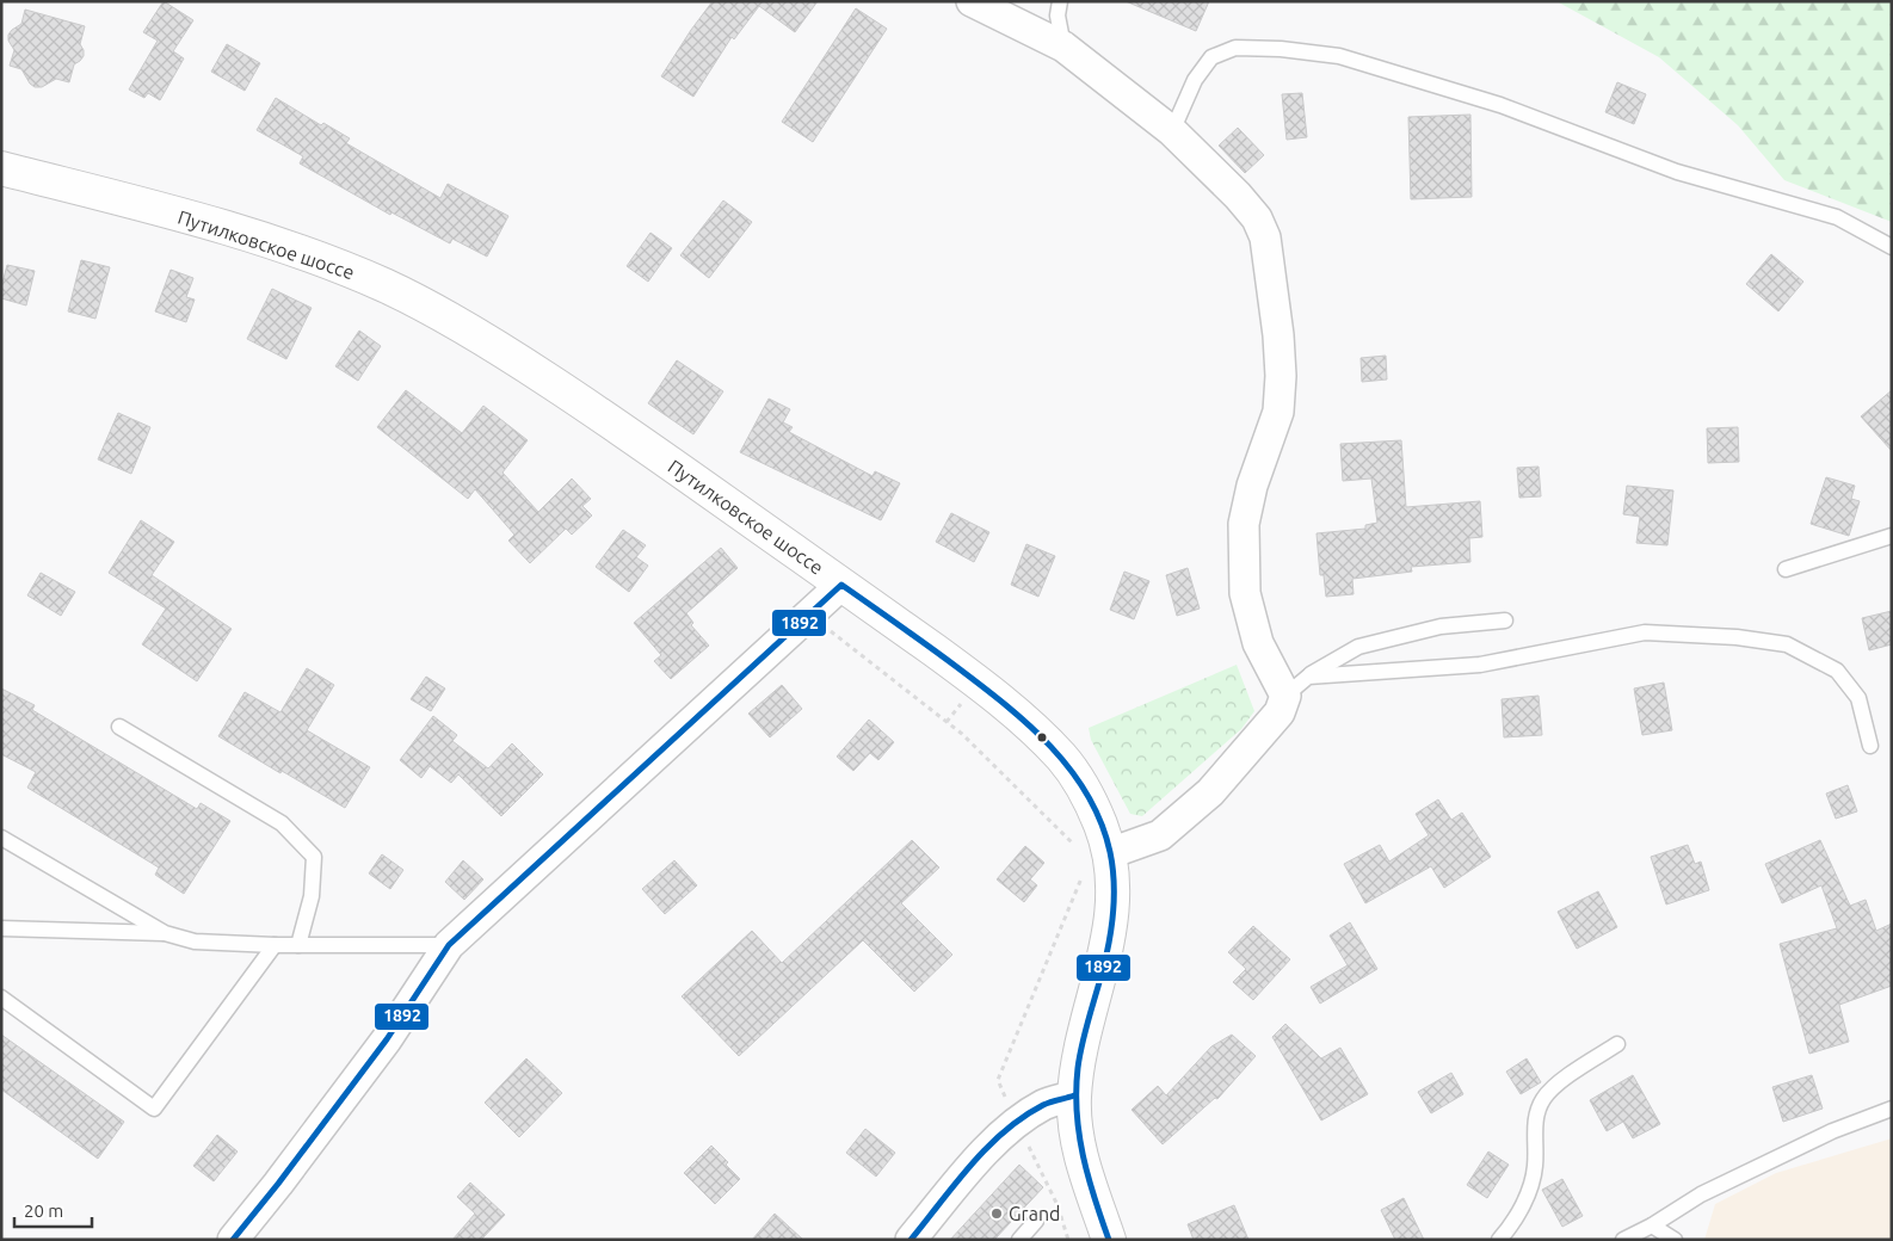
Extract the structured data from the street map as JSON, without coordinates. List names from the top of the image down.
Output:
{
  "streets": {
    "main road": ["Путилковское шоссе"]
  },
  "places": ["Grand"],
  "lines": ["transit line 1892"],
  "scale_bar": "20 m"
}
